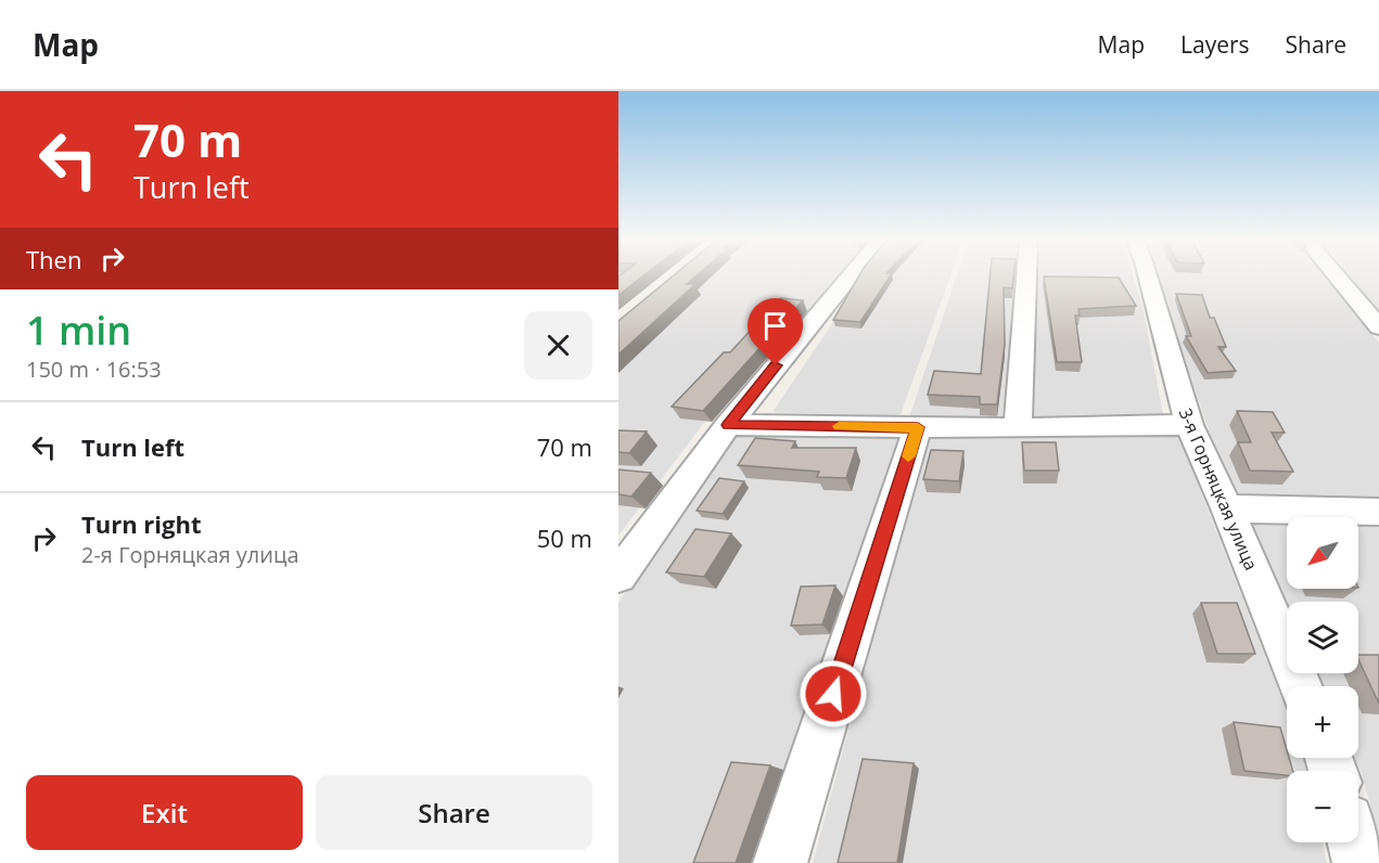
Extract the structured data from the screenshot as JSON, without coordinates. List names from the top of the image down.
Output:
{
  "streets": {
    "street": ["3-я Горняцкая улица"]
  },
  "north": "bottom left",
  "page": {
    "header": "Map",
    "nav": ["Map", "Layers", "Share"],
    "turn": ["70 m", "Turn left"],
    "then": "Then",
    "heading": ["1 min", "150 m · 16:53"],
    "list": [
      {
        "name": "Turn left",
        "value": "70 m"
      },
      {
        "name": "Turn right",
        "note": "2-я Горняцкая улица",
        "value": "50 m"
      }
    ],
    "map_buttons": ["+", "−"],
    "buttons": ["Exit", "Share"]
  }
}
